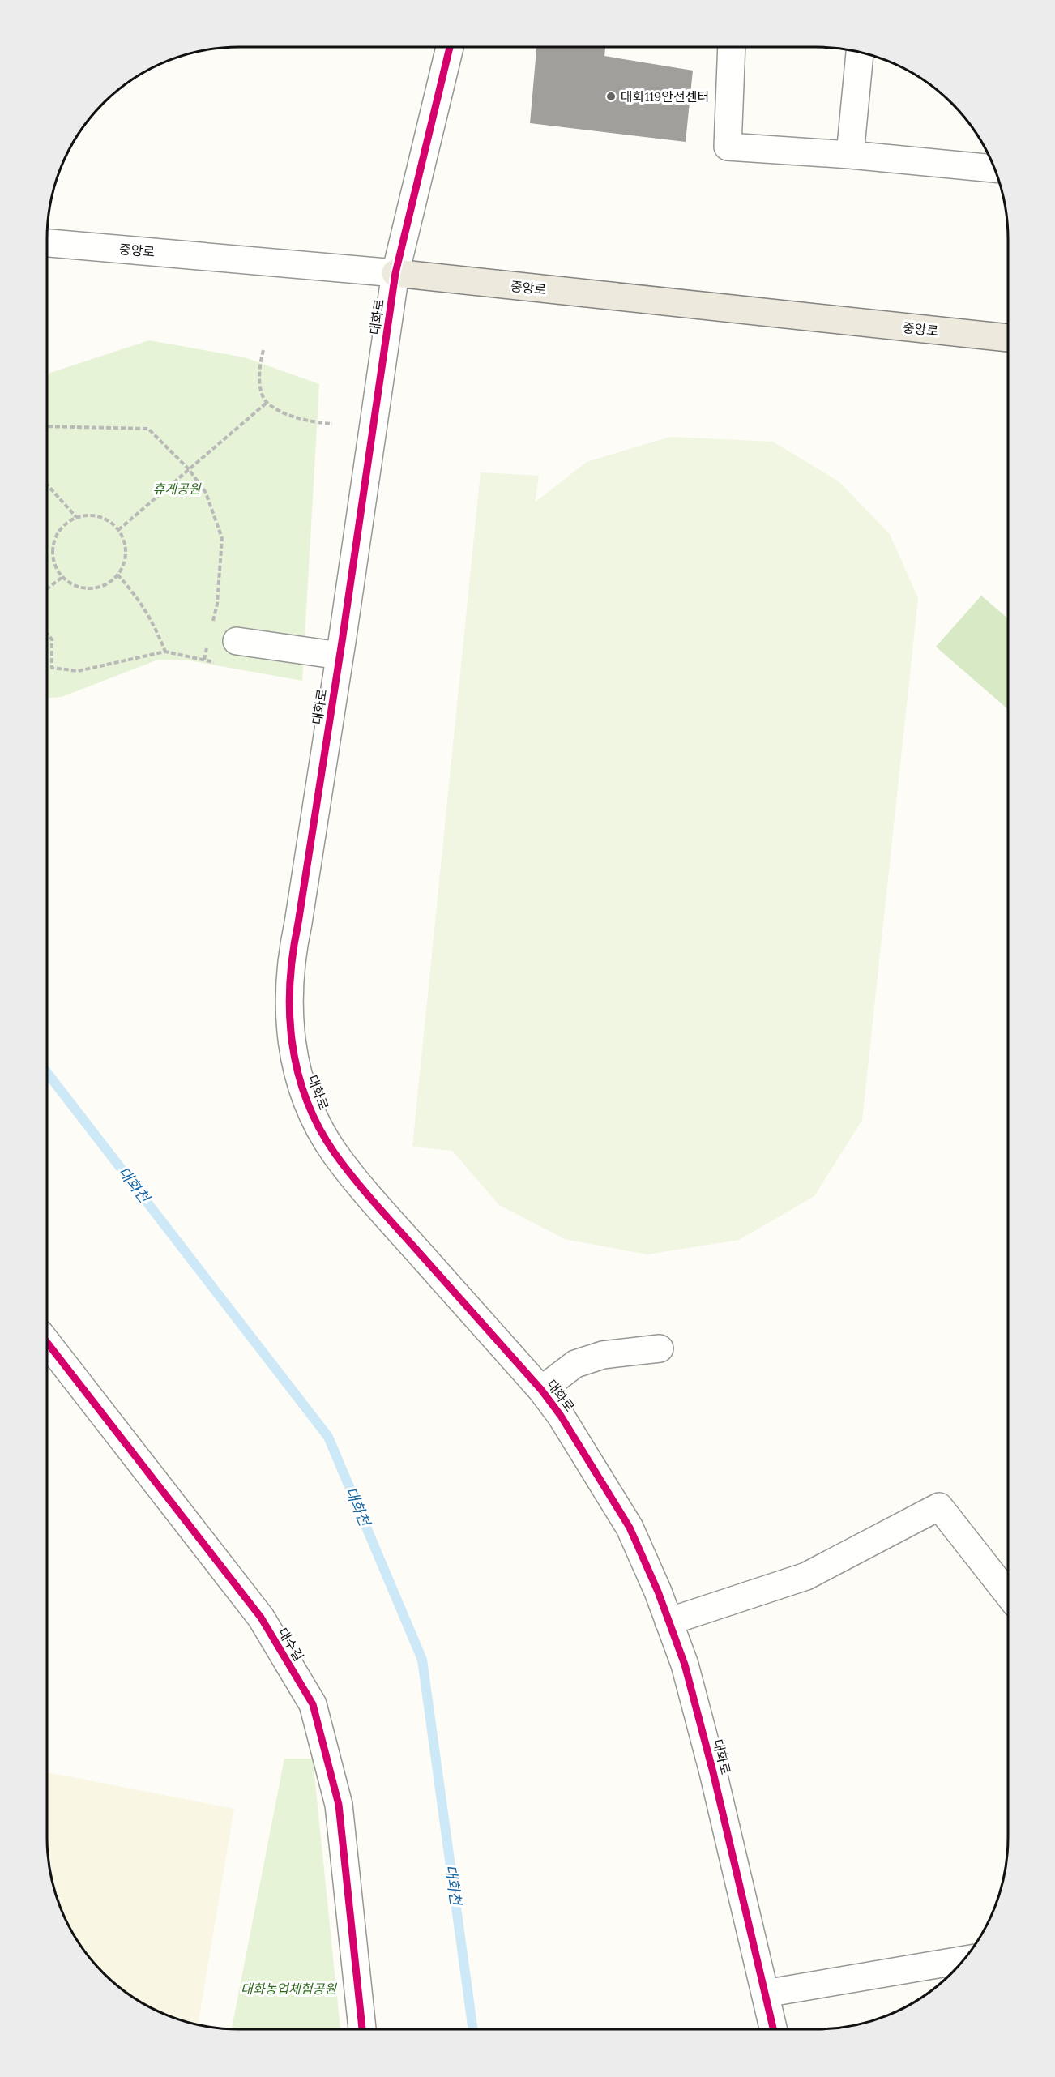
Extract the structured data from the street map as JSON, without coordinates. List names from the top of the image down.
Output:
{
  "streets": {
    "main road": ["중앙로"],
    "street": ["대화로", "대수길"]
  },
  "crossings": [
    ["중앙로", "대화로"]
  ],
  "water": ["대화천"],
  "parks": ["휴게공원", "대화농업체험공원"],
  "places": ["대화119안전센터"]
}
